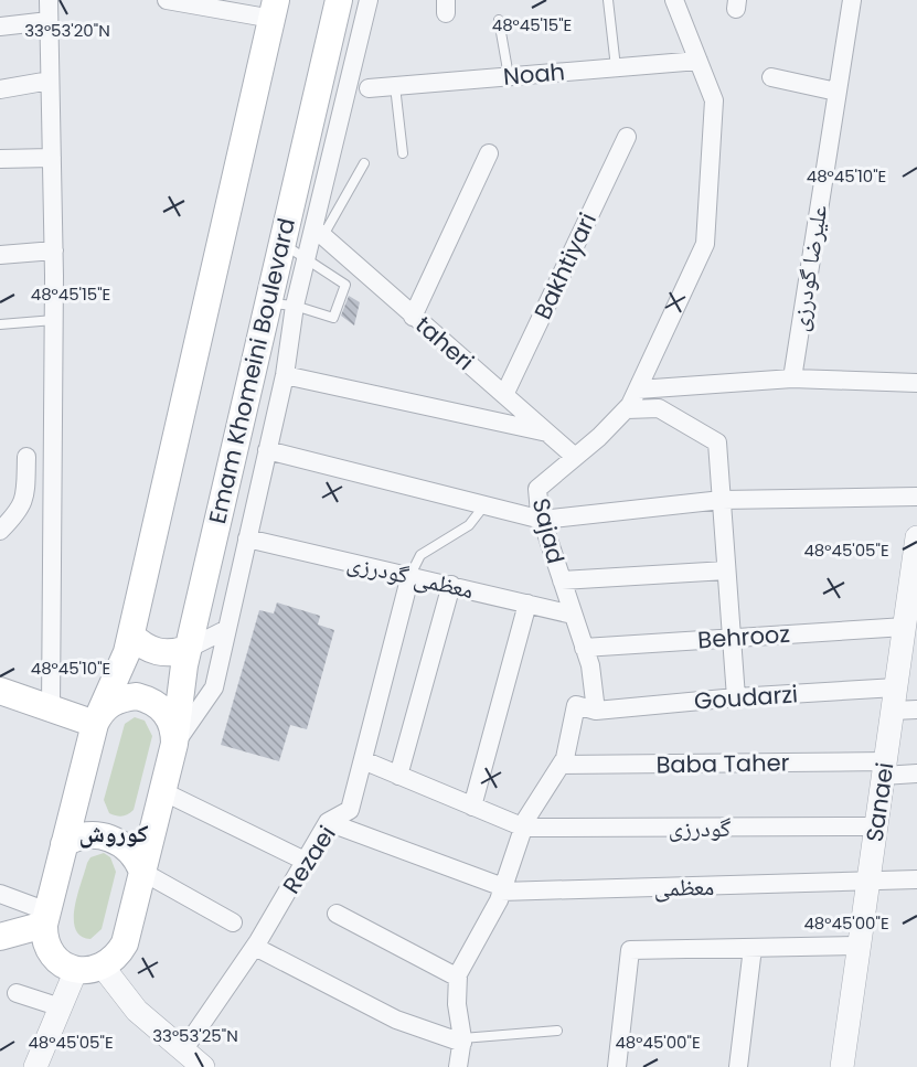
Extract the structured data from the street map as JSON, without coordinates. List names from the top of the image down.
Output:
{
  "streets": {
    "main road": ["Emam Khomeini Boulevard"],
    "street": [
      "Noah",
      "Bakhtiyari",
      "علیرضا گودرزی",
      "taheri",
      "Sajad",
      "معظمی گودرزی",
      "Behrooz",
      "Goudarzi",
      "Baba Taher",
      "Sanaei",
      "گودرزی",
      "Rezaei",
      "معظمی"
    ]
  },
  "crossings": [
    ["Noah", "Sajad"],
    ["Bakhtiyari", "taheri"],
    ["taheri", "Sajad"],
    ["Sajad", "معظمی گودرزی"],
    ["Sajad", "Behrooz"],
    ["Sajad", "Goudarzi"],
    ["معظمی گودرزی", "Rezaei"],
    ["Behrooz", "Sanaei"],
    ["Goudarzi", "Sanaei"],
    ["Baba Taher", "Sanaei"],
    ["Sanaei", "گودرزی"],
    ["Sanaei", "معظمی"]
  ],
  "districts": ["کوروش"],
  "coordinates": [
    "48°45'15\"E",
    "33°53'20\"N",
    "48°45'10\"E",
    "48°45'05\"E",
    "48°45'00\"E",
    "33°53'25\"N"
  ]
}
